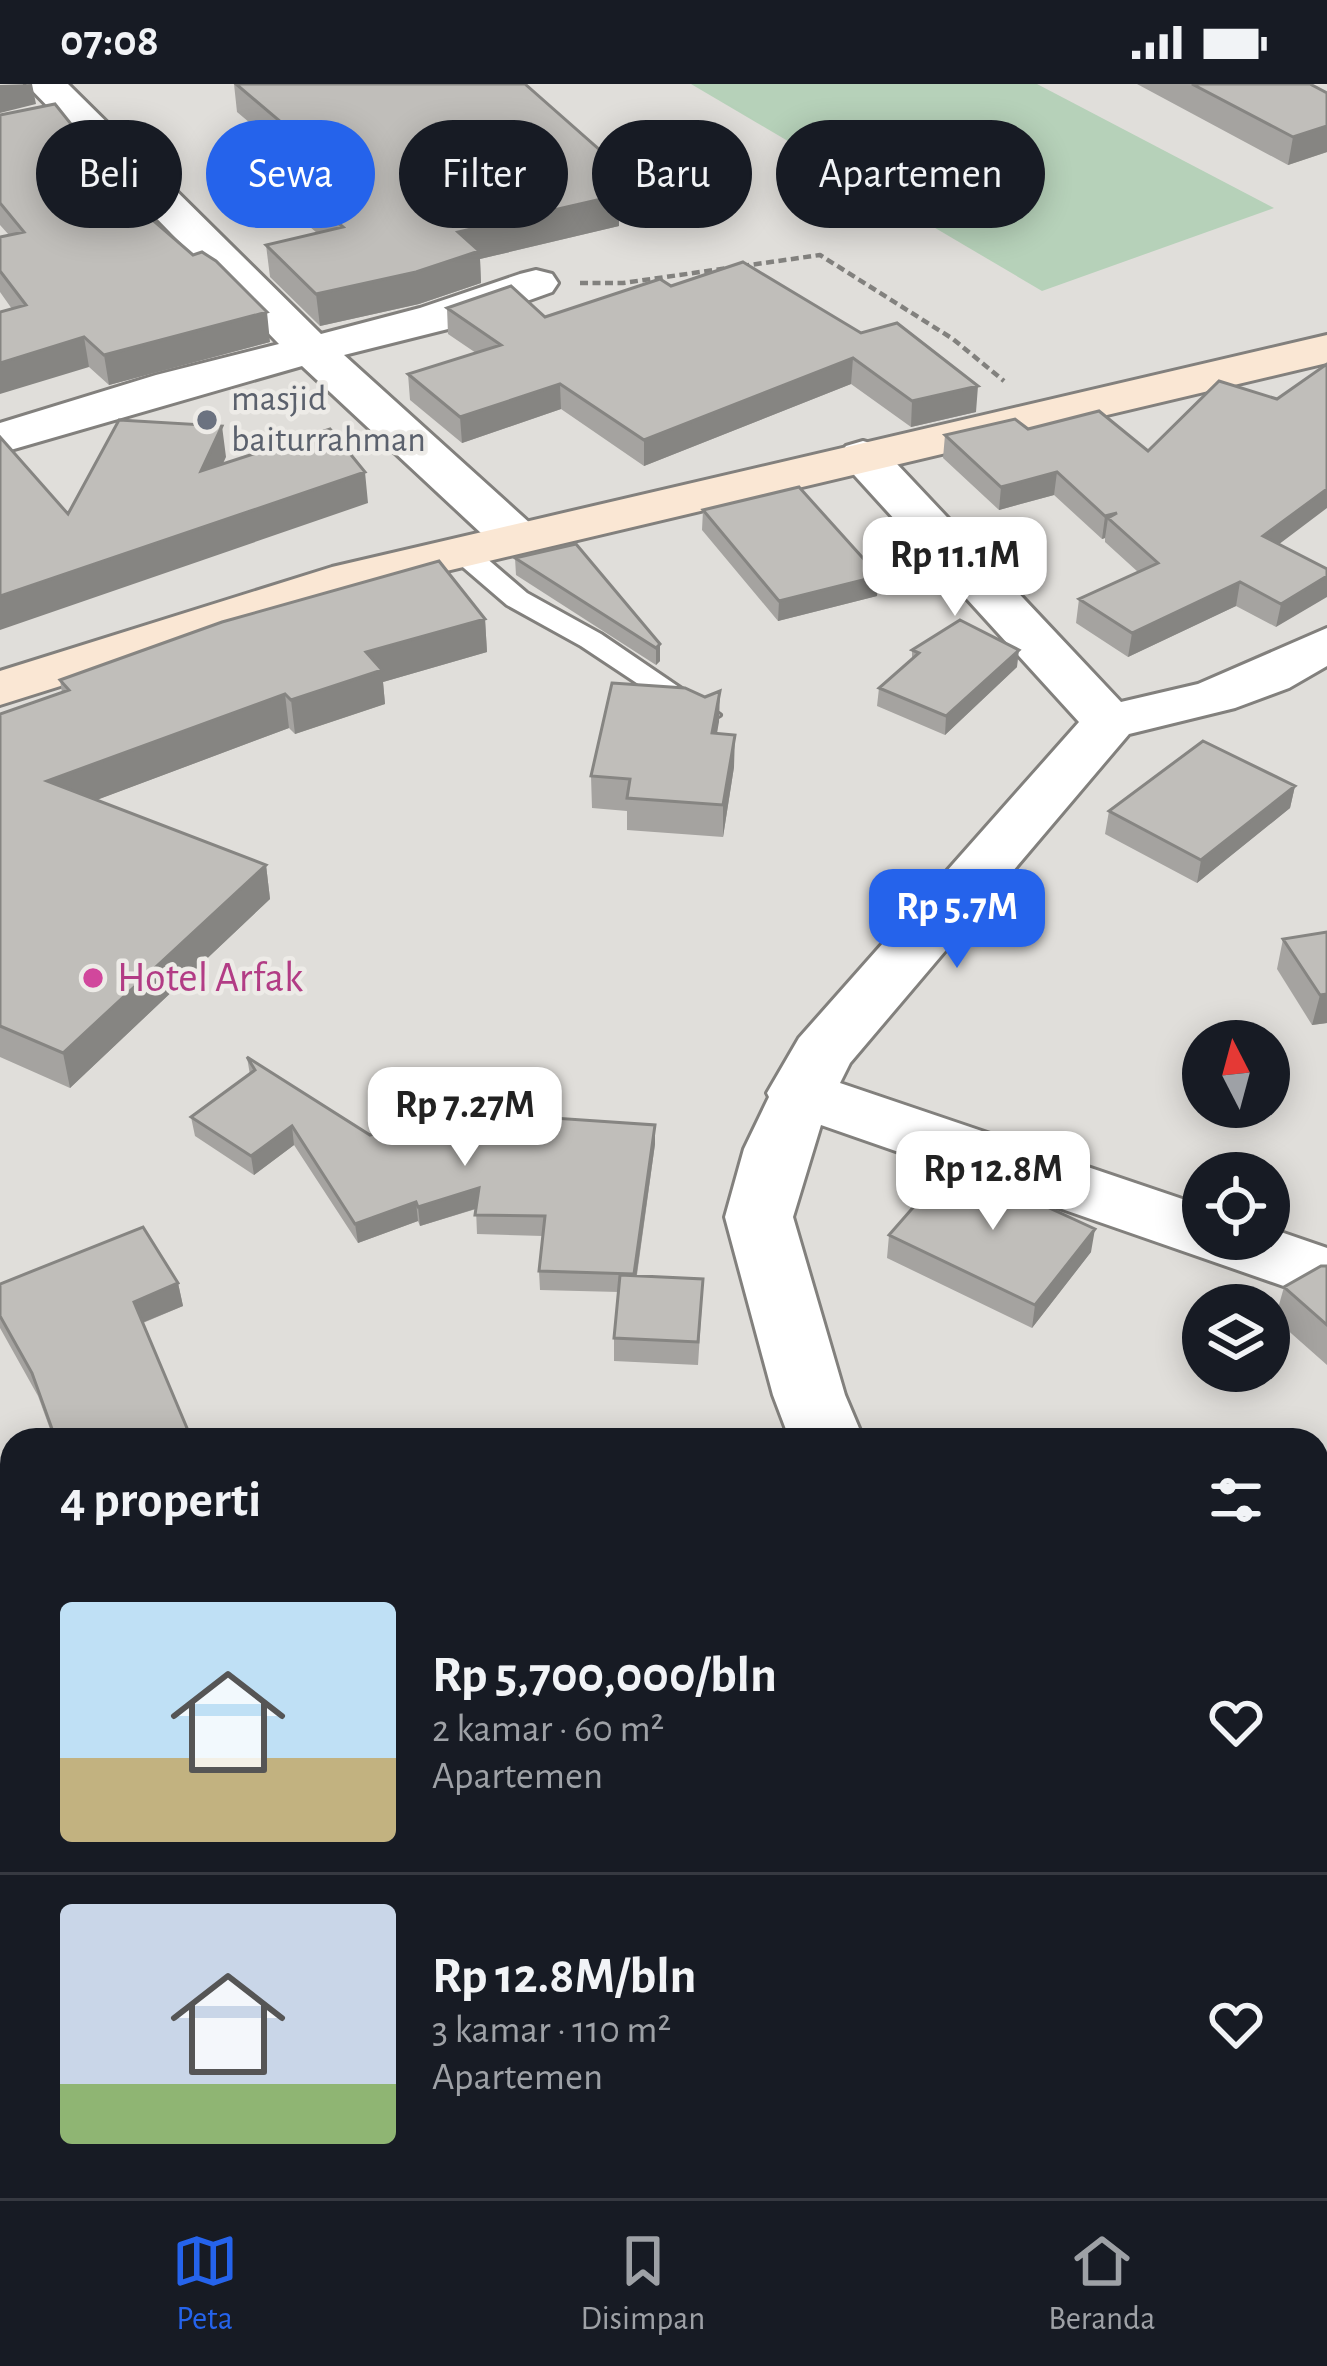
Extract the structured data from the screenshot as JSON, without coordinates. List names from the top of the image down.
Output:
{
  "places": ["masjid baiturrahman", "Hotel Arfak"],
  "north": "top",
  "page": {
    "status": "07:08",
    "chip": [
      "Beli",
      "Sewa",
      "Filter",
      "Baru",
      "Apartemen"
    ],
    "price": [
      "Rp 11.1M",
      "Rp 5.7M",
      "Rp 7.27M",
      "Rp 12.8M"
    ],
    "heading": "4 properti",
    "list": [
      {
        "name": "Rp 5,700,000/bln",
        "note": "2 kamar · 60 m² · Apartemen"
      },
      {
        "name": "Rp 12.8M/bln",
        "note": "3 kamar · 110 m² · Apartemen"
      }
    ],
    "tabs": ["Peta", "Disimpan", "Beranda"]
  }
}
